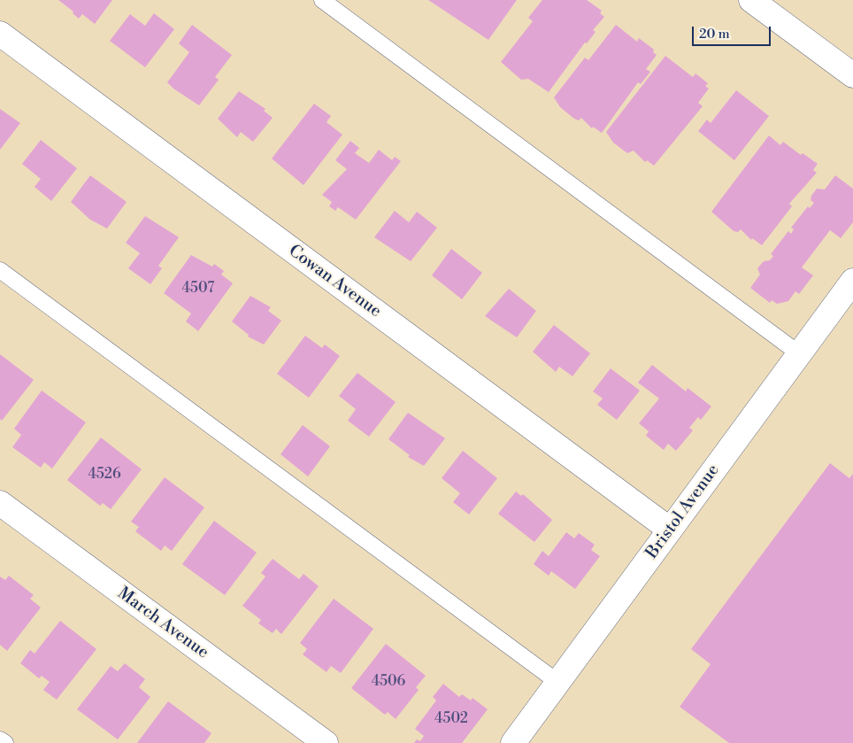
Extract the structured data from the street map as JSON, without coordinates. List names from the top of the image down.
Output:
{
  "streets": {
    "street": ["Cowan Avenue", "Bristol Avenue", "March Avenue"]
  },
  "crossings": [
    ["Cowan Avenue", "Bristol Avenue"]
  ],
  "house_numbers": [
    "4507",
    "4526",
    "4506",
    "4502"
  ],
  "scale_bar": "20 m"
}
